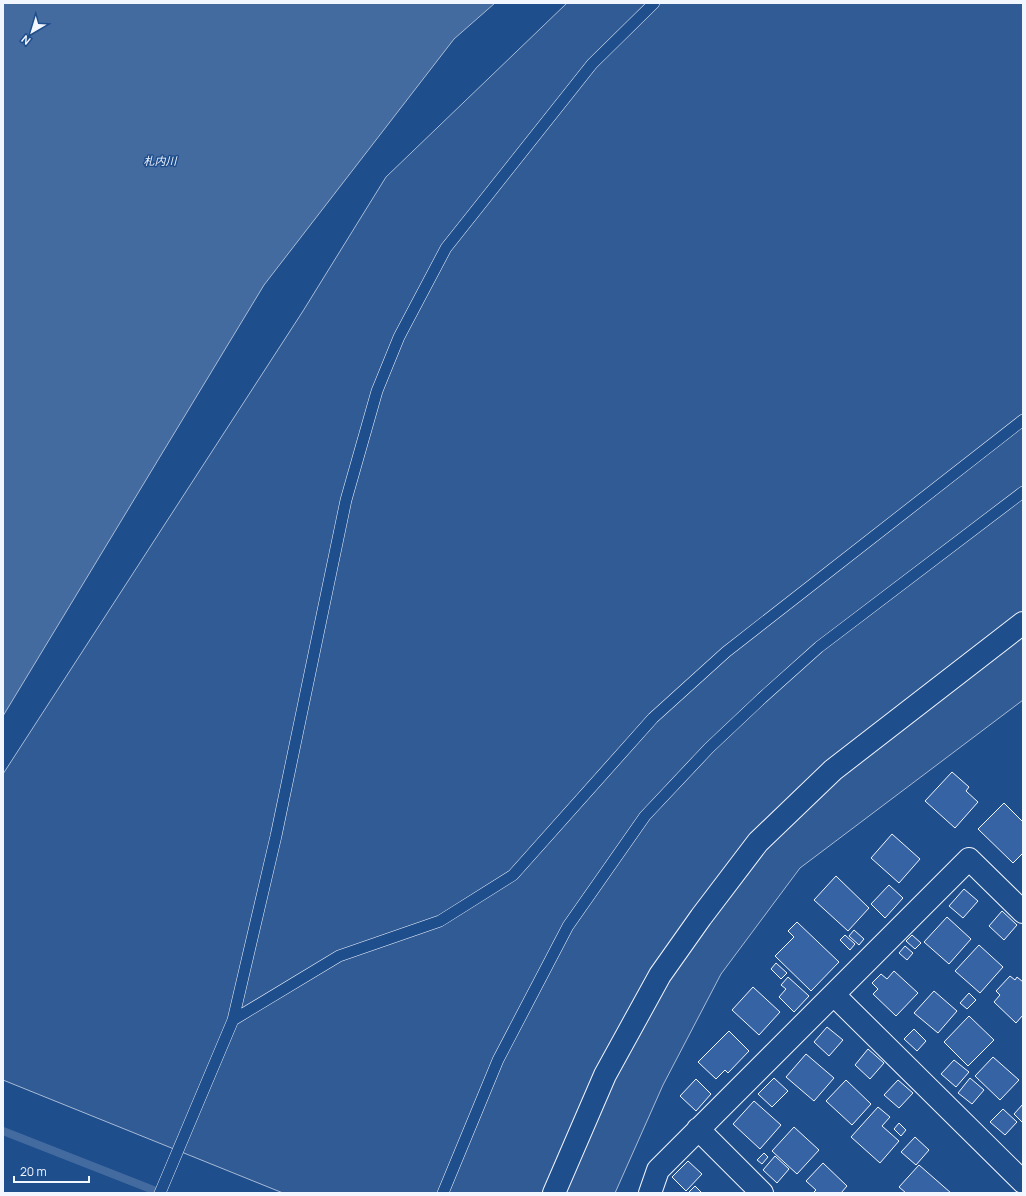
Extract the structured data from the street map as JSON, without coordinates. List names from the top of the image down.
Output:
{
  "water": ["札内川"],
  "scale_bar": "20 m",
  "north": "bottom left"
}
